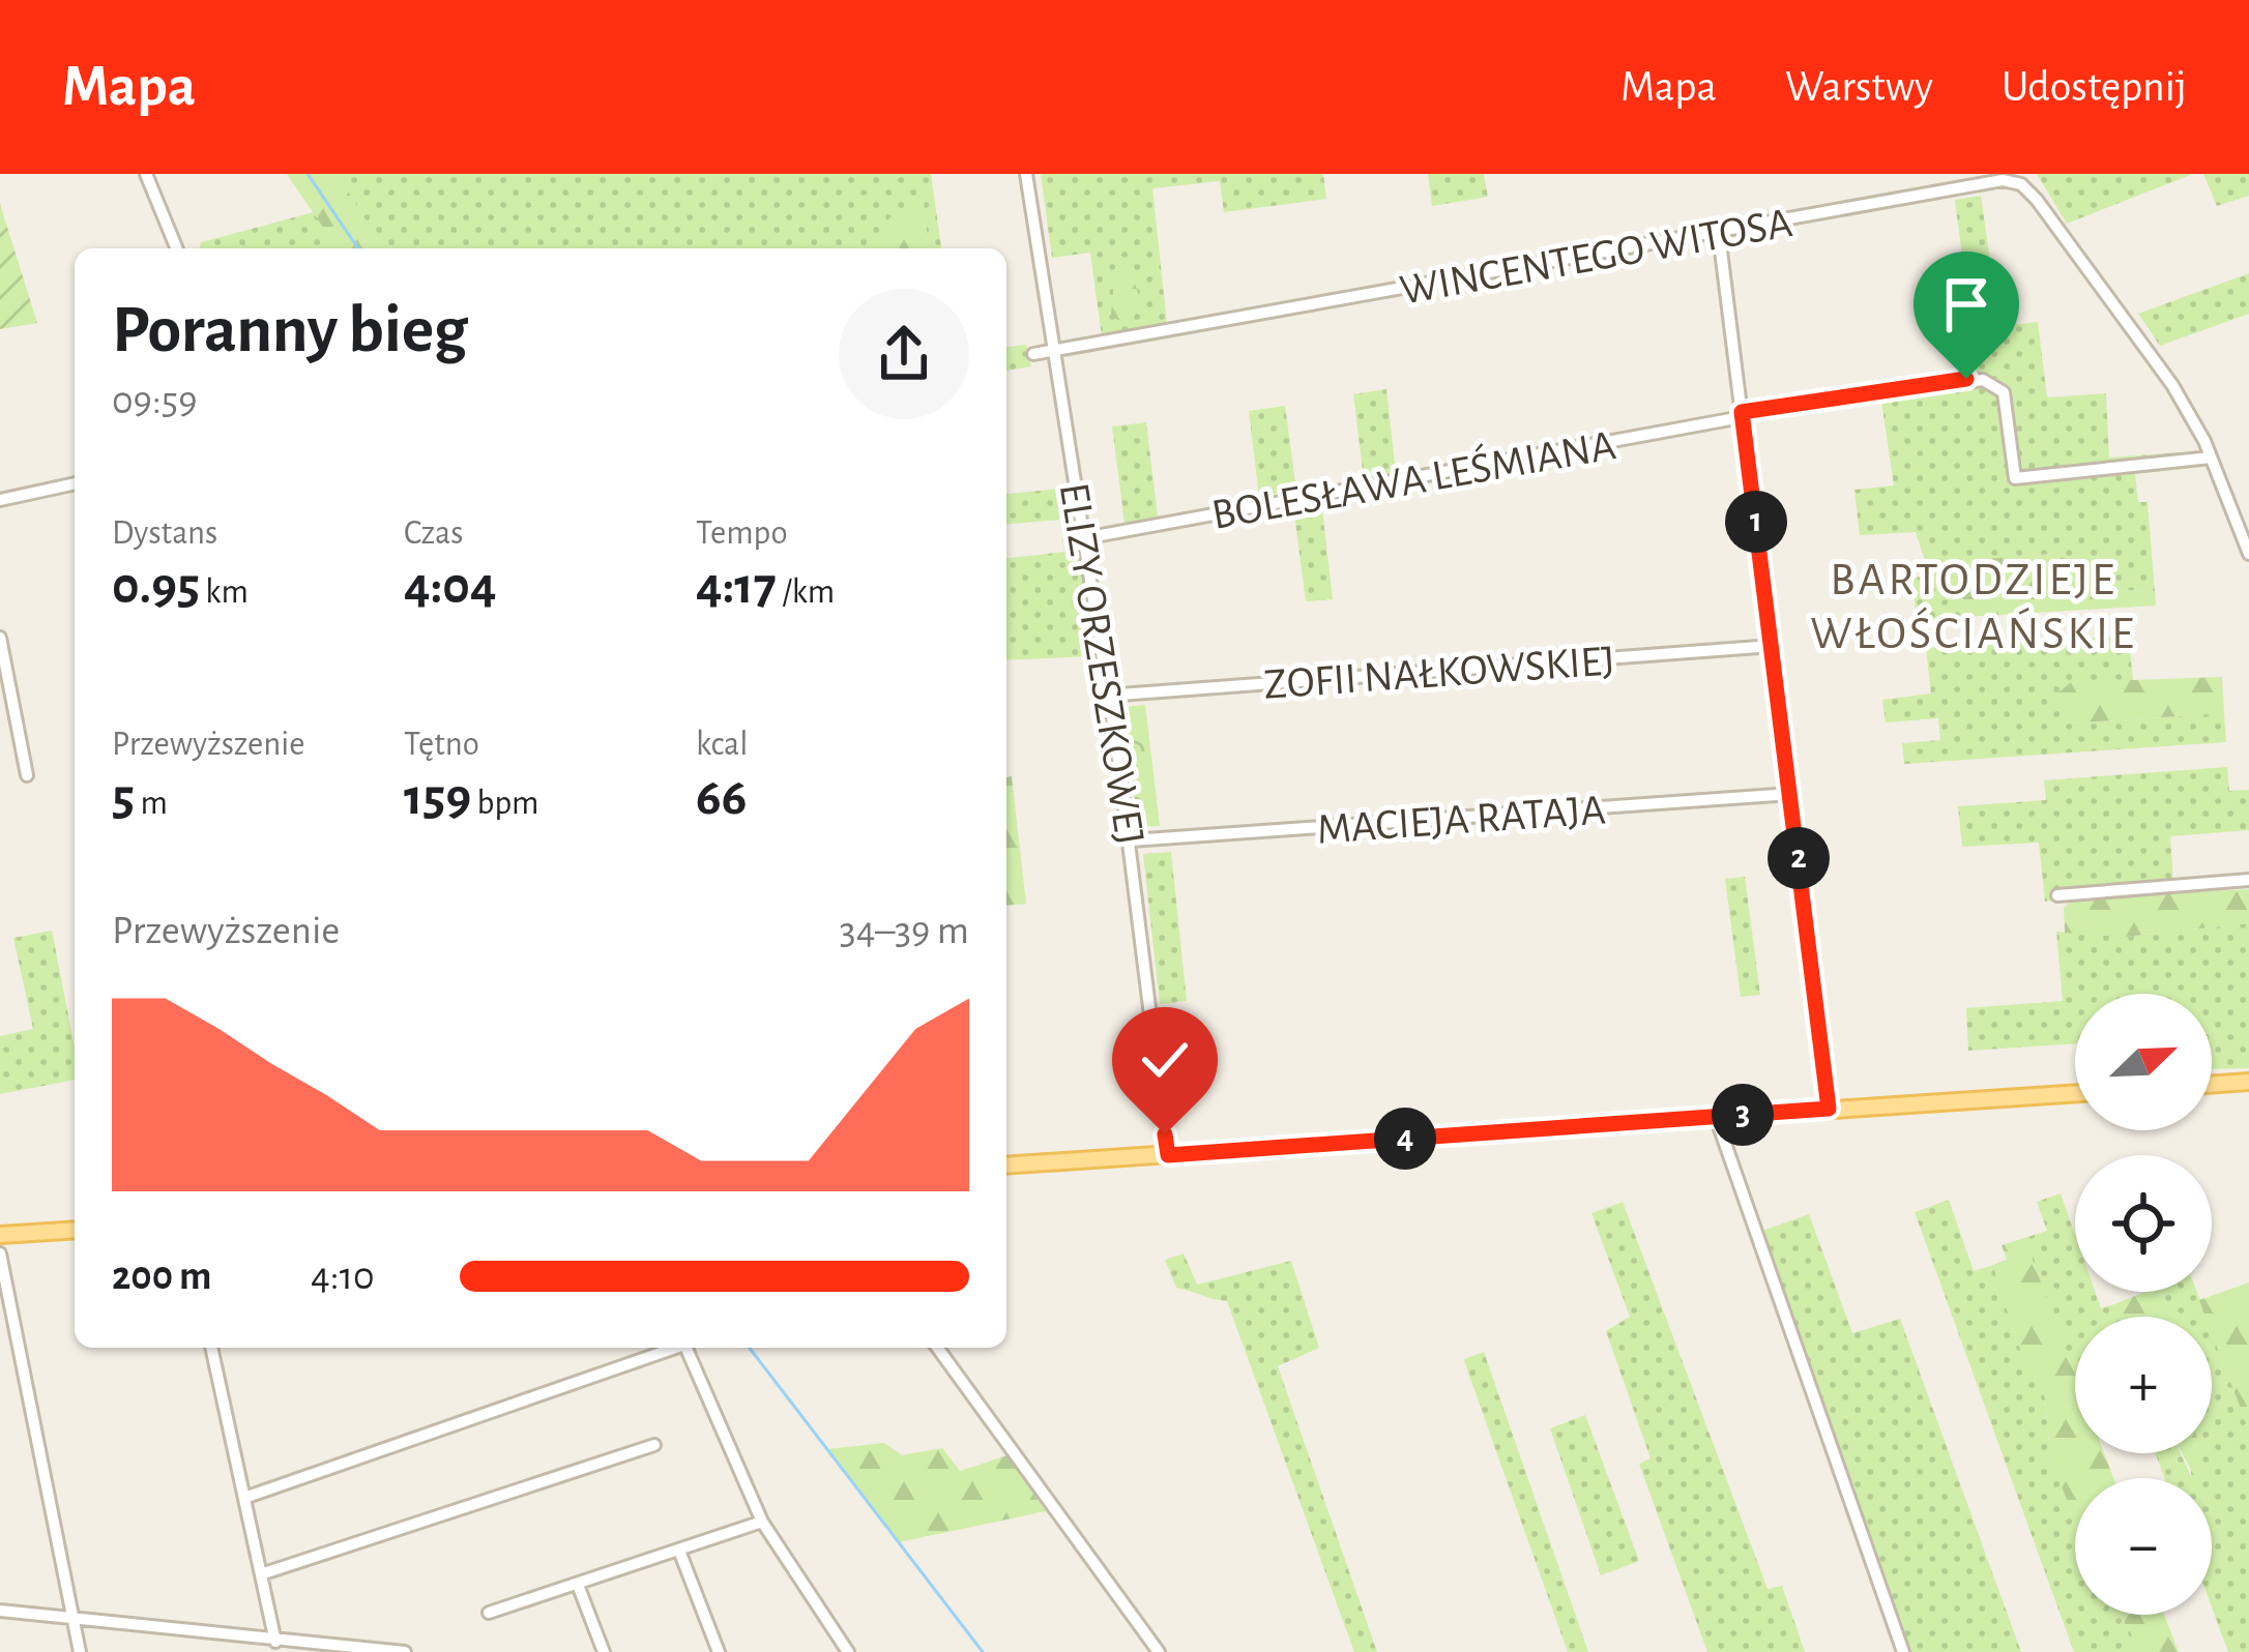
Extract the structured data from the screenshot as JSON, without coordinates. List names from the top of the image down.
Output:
{
  "streets": {
    "street": [
      "WINCENTEGO WITOSA",
      "BOLESŁAWA LEŚMIANA",
      "ELIZY ORZESZKOWEJ",
      "ZOFII NAŁKOWSKIEJ",
      "MACIEJA RATAJA"
    ]
  },
  "crossings": [
    ["WINCENTEGO WITOSA", "BOLESŁAWA LEŚMIANA"],
    ["WINCENTEGO WITOSA", "ELIZY ORZESZKOWEJ"],
    ["BOLESŁAWA LEŚMIANA", "ELIZY ORZESZKOWEJ"],
    ["ELIZY ORZESZKOWEJ", "ZOFII NAŁKOWSKIEJ"],
    ["ELIZY ORZESZKOWEJ", "MACIEJA RATAJA"]
  ],
  "districts": ["BARTODZIEJE WŁOŚCIAŃSKIE"],
  "north": "top right",
  "page": {
    "header": "Mapa",
    "nav": ["Mapa", "Warstwy", "Udostępnij"],
    "heading": ["Poranny bieg", "09:59"],
    "stats": [
      ["Dystans", "0.95 km"],
      ["Czas", "4:04"],
      ["Tempo", "4:17 /km"],
      ["Przewyższenie", "5 m"],
      ["Tętno", "159 bpm"],
      ["kcal", "66"]
    ],
    "pins": [
      "1",
      "2",
      "3",
      "4"
    ],
    "chart": ["Przewyższenie", "34–39 m"],
    "map_buttons": ["+", "−"],
    "list": [
      {
        "name": "200 m",
        "note": "4:10"
      }
    ]
  }
}
